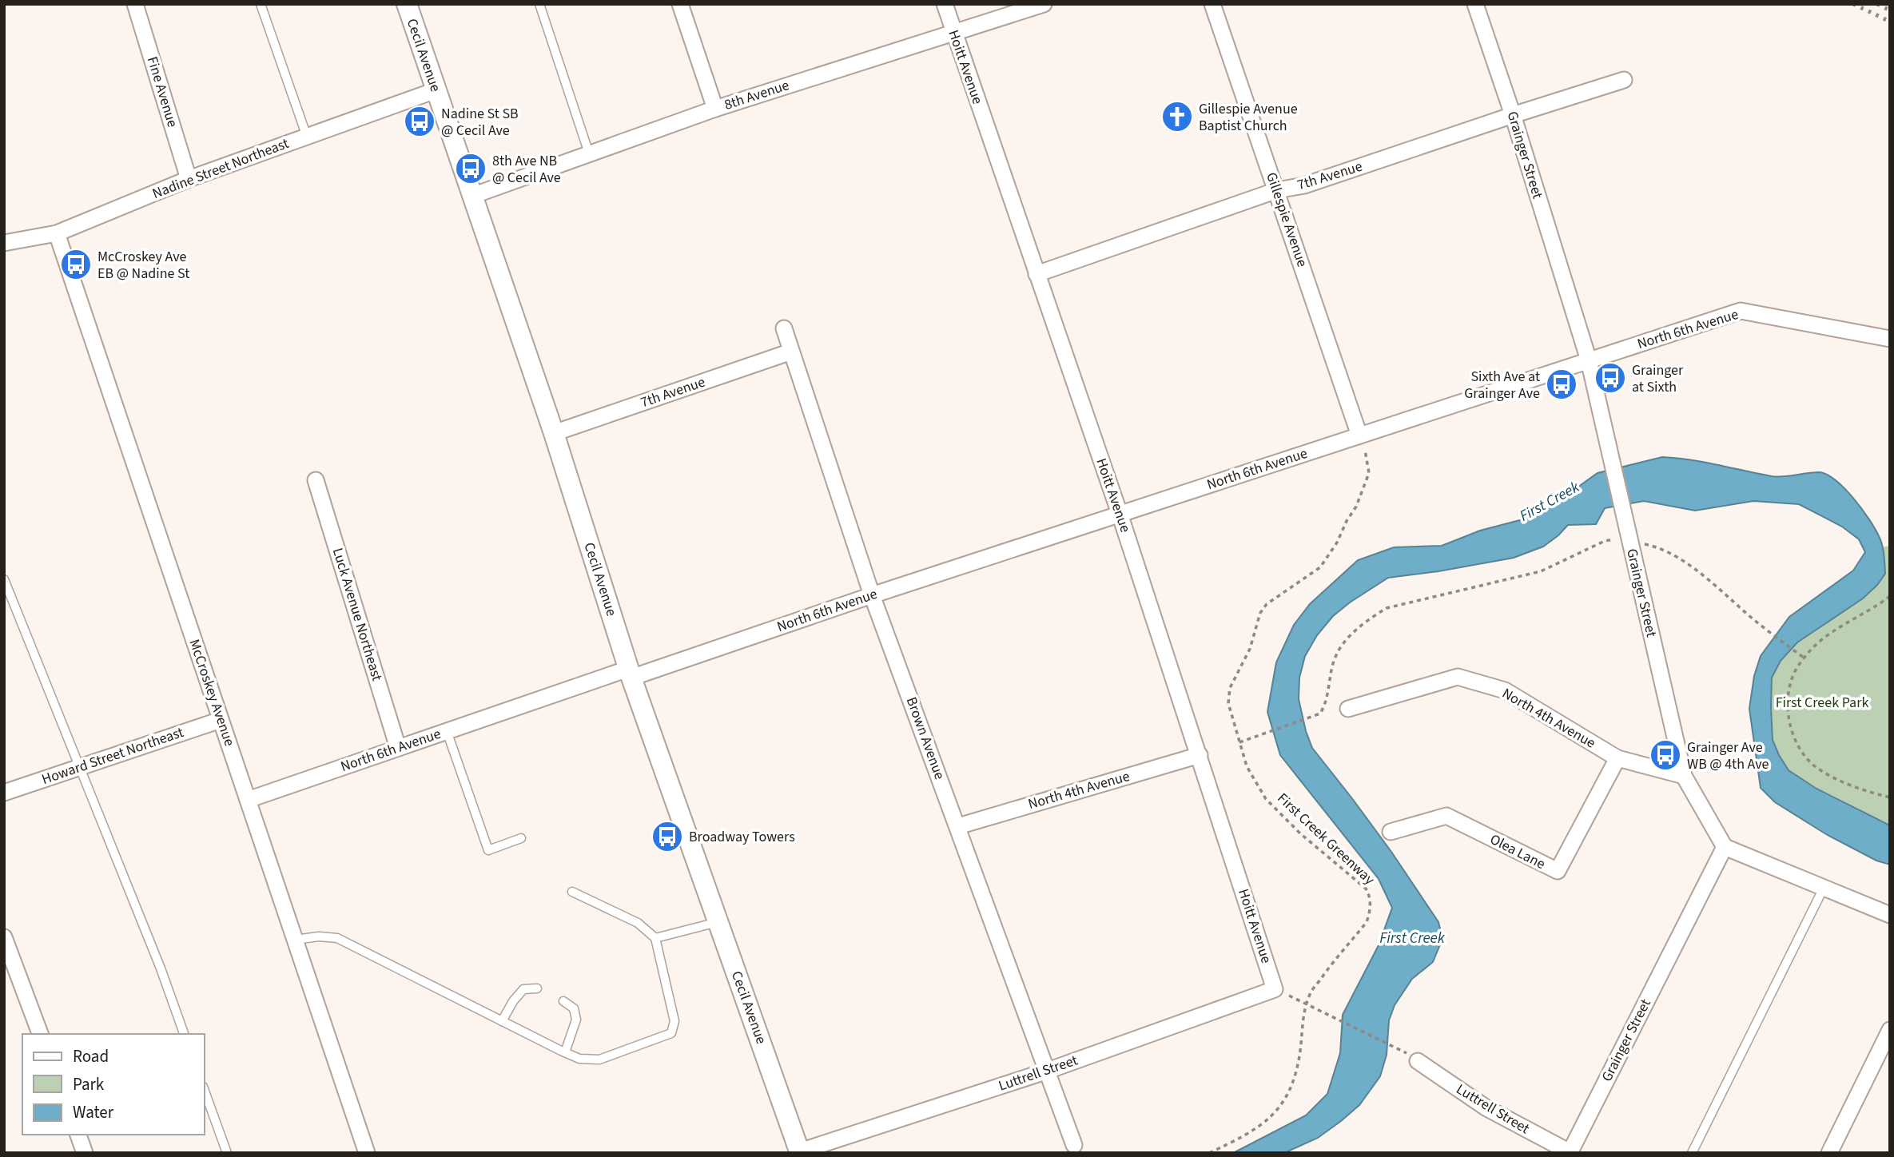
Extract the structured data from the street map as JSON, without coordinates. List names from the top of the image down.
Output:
{
  "streets": {
    "street": [
      "Cecil Avenue",
      "Hoitt Avenue",
      "Fine Avenue",
      "8th Avenue",
      "Grainger Street",
      "Nadine Street Northeast",
      "7th Avenue",
      "Gillespie Avenue",
      "North 6th Avenue",
      "Luck Avenue Northeast",
      "McCroskey Avenue",
      "North 4th Avenue",
      "Brown Avenue",
      "Howard Street Northeast",
      "Olea Lane",
      "Luttrell Street"
    ],
    "path": ["First Creek Greenway"]
  },
  "crossings": [
    ["Cecil Avenue", "8th Avenue"],
    ["Cecil Avenue", "Nadine Street Northeast"],
    ["Cecil Avenue", "7th Avenue"],
    ["Cecil Avenue", "North 6th Avenue"],
    ["Cecil Avenue", "Luttrell Street"],
    ["Hoitt Avenue", "8th Avenue"],
    ["Hoitt Avenue", "7th Avenue"],
    ["Hoitt Avenue", "North 6th Avenue"],
    ["Hoitt Avenue", "North 4th Avenue"],
    ["Hoitt Avenue", "Luttrell Street"],
    ["Fine Avenue", "Nadine Street Northeast"],
    ["Grainger Street", "7th Avenue"],
    ["Grainger Street", "North 6th Avenue"],
    ["Grainger Street", "North 4th Avenue"],
    ["Grainger Street", "Luttrell Street"],
    ["Nadine Street Northeast", "McCroskey Avenue"],
    ["7th Avenue", "Gillespie Avenue"],
    ["7th Avenue", "Brown Avenue"],
    ["Gillespie Avenue", "North 6th Avenue"],
    ["Gillespie Avenue", "First Creek Greenway"],
    ["North 6th Avenue", "Luck Avenue Northeast"],
    ["North 6th Avenue", "McCroskey Avenue"],
    ["North 6th Avenue", "Brown Avenue"],
    ["North 6th Avenue", "First Creek Greenway"],
    ["McCroskey Avenue", "Howard Street Northeast"],
    ["North 4th Avenue", "Brown Avenue"],
    ["North 4th Avenue", "Olea Lane"],
    ["Brown Avenue", "Luttrell Street"]
  ],
  "water": ["First Creek"],
  "parks": ["First Creek Park"],
  "places": {
    "church": ["Gillespie Avenue Baptist Church"],
    "bus stop": [
      "Nadine St SB @ Cecil Ave",
      "8th Ave NB @ Cecil Ave",
      "McCroskey Ave EB @ Nadine St",
      "Grainger at Sixth",
      "Sixth Ave at Grainger Ave",
      "Grainger Ave WB @ 4th Ave",
      "Broadway Towers"
    ]
  },
  "legend": ["Road", "Park", "Water"]
}
